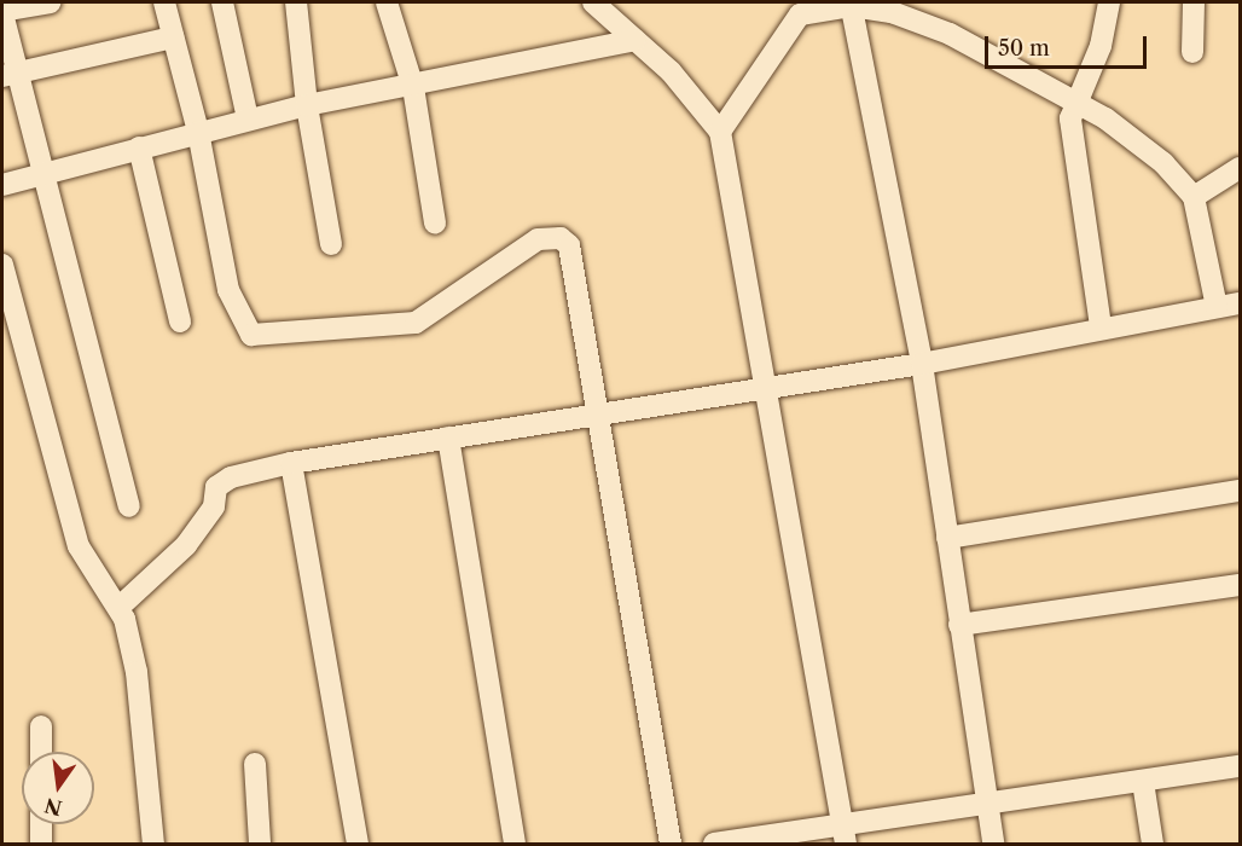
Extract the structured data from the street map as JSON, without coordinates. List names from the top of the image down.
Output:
{
  "scale_bar": "50 m",
  "north": "bottom"
}
